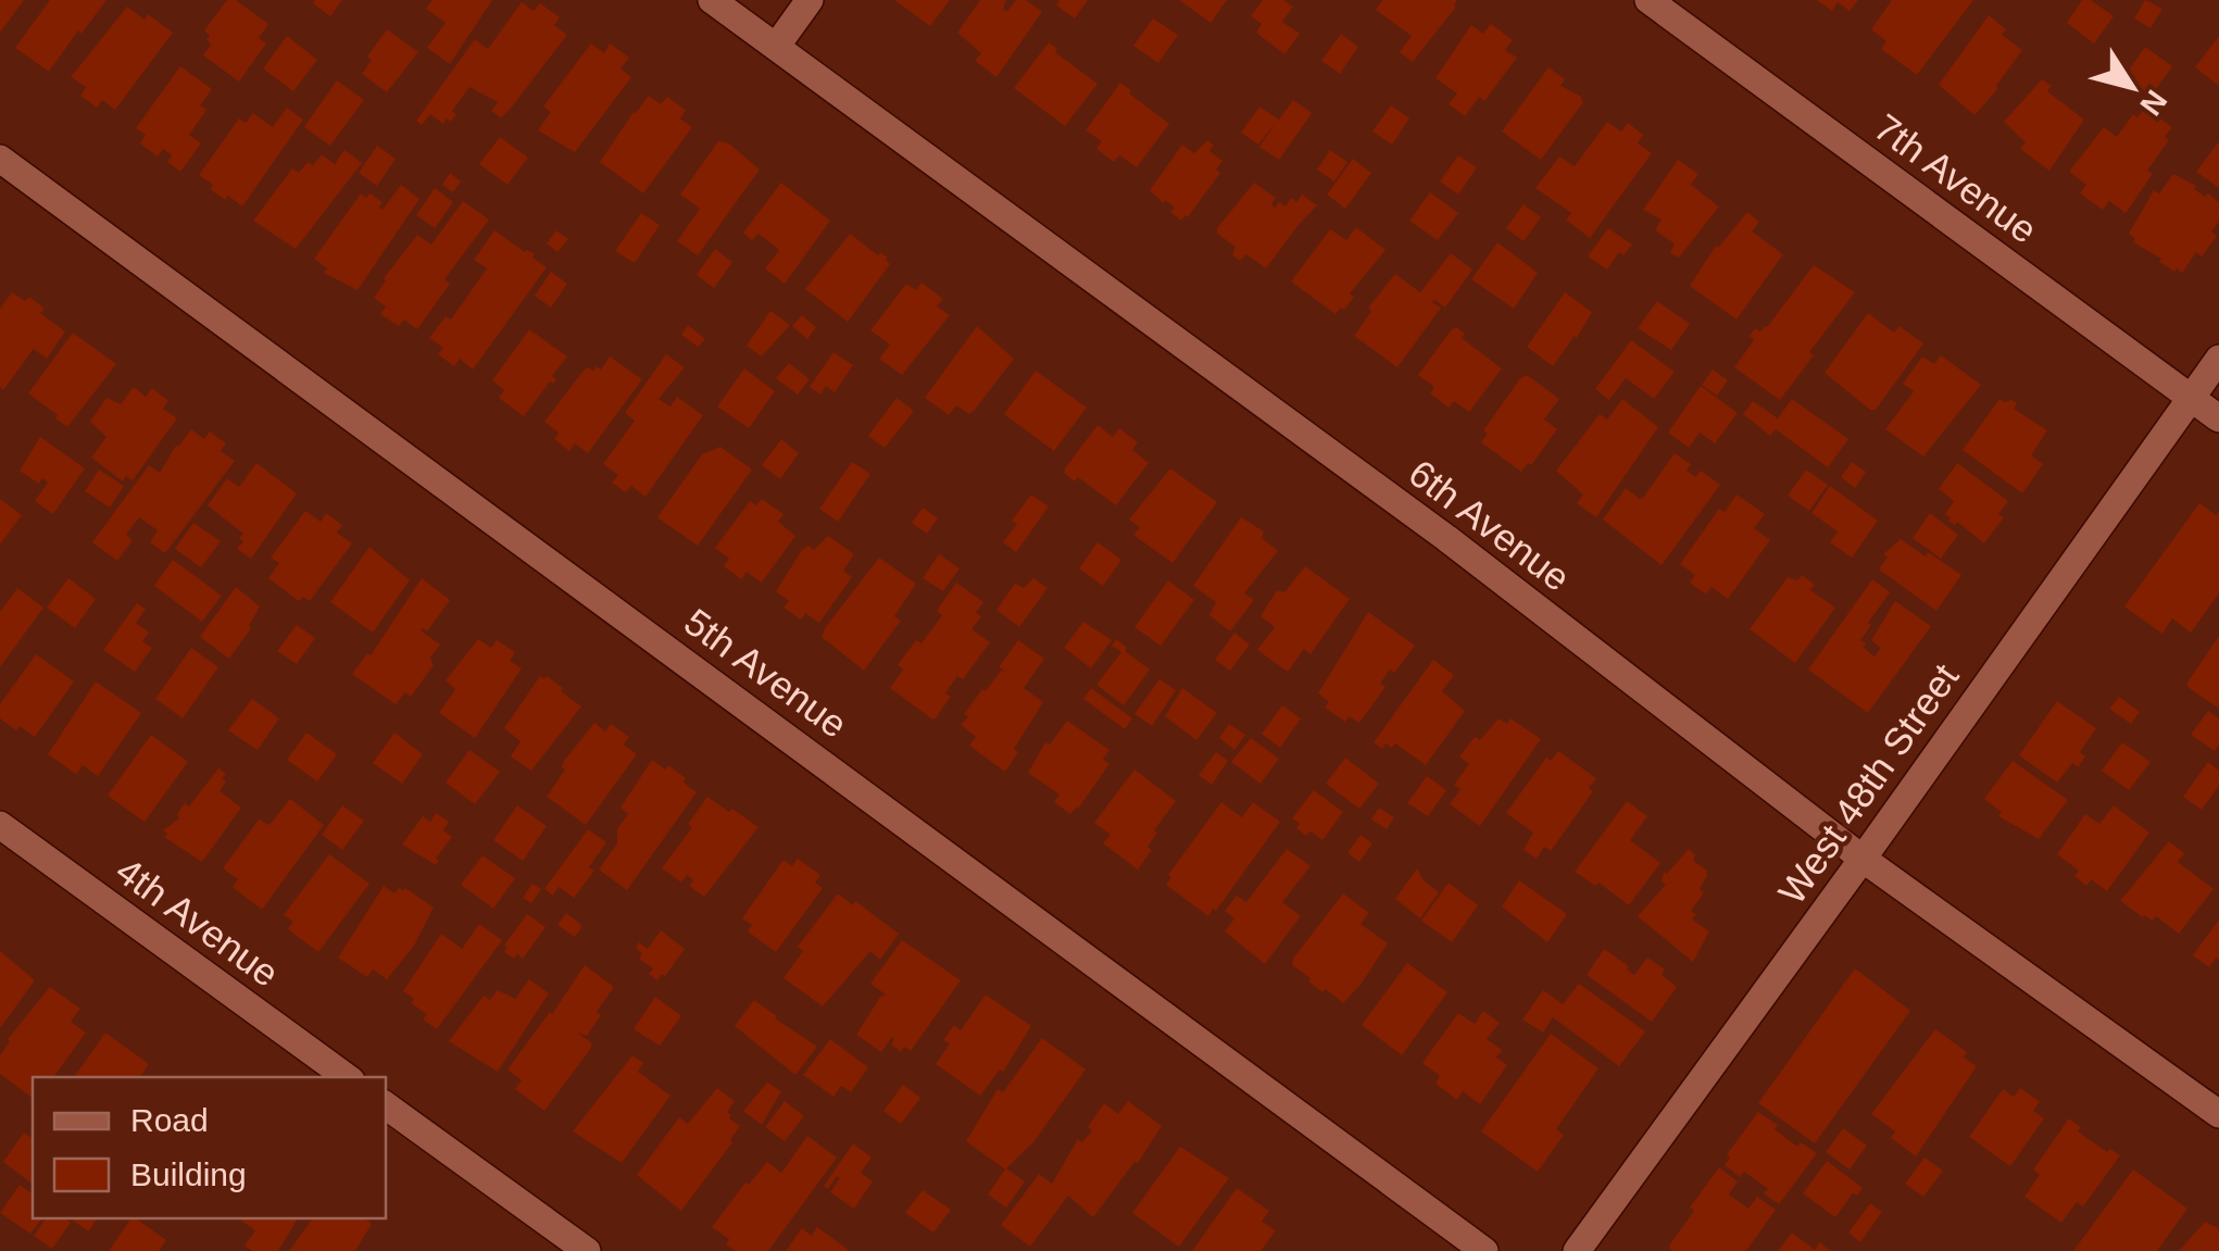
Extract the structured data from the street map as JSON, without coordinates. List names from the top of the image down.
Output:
{
  "streets": {
    "street": [
      "7th Avenue",
      "6th Avenue",
      "5th Avenue",
      "West 48th Street",
      "4th Avenue"
    ]
  },
  "crossings": [
    ["7th Avenue", "West 48th Street"],
    ["6th Avenue", "West 48th Street"]
  ],
  "legend": ["Road", "Building"],
  "north": "bottom right"
}
